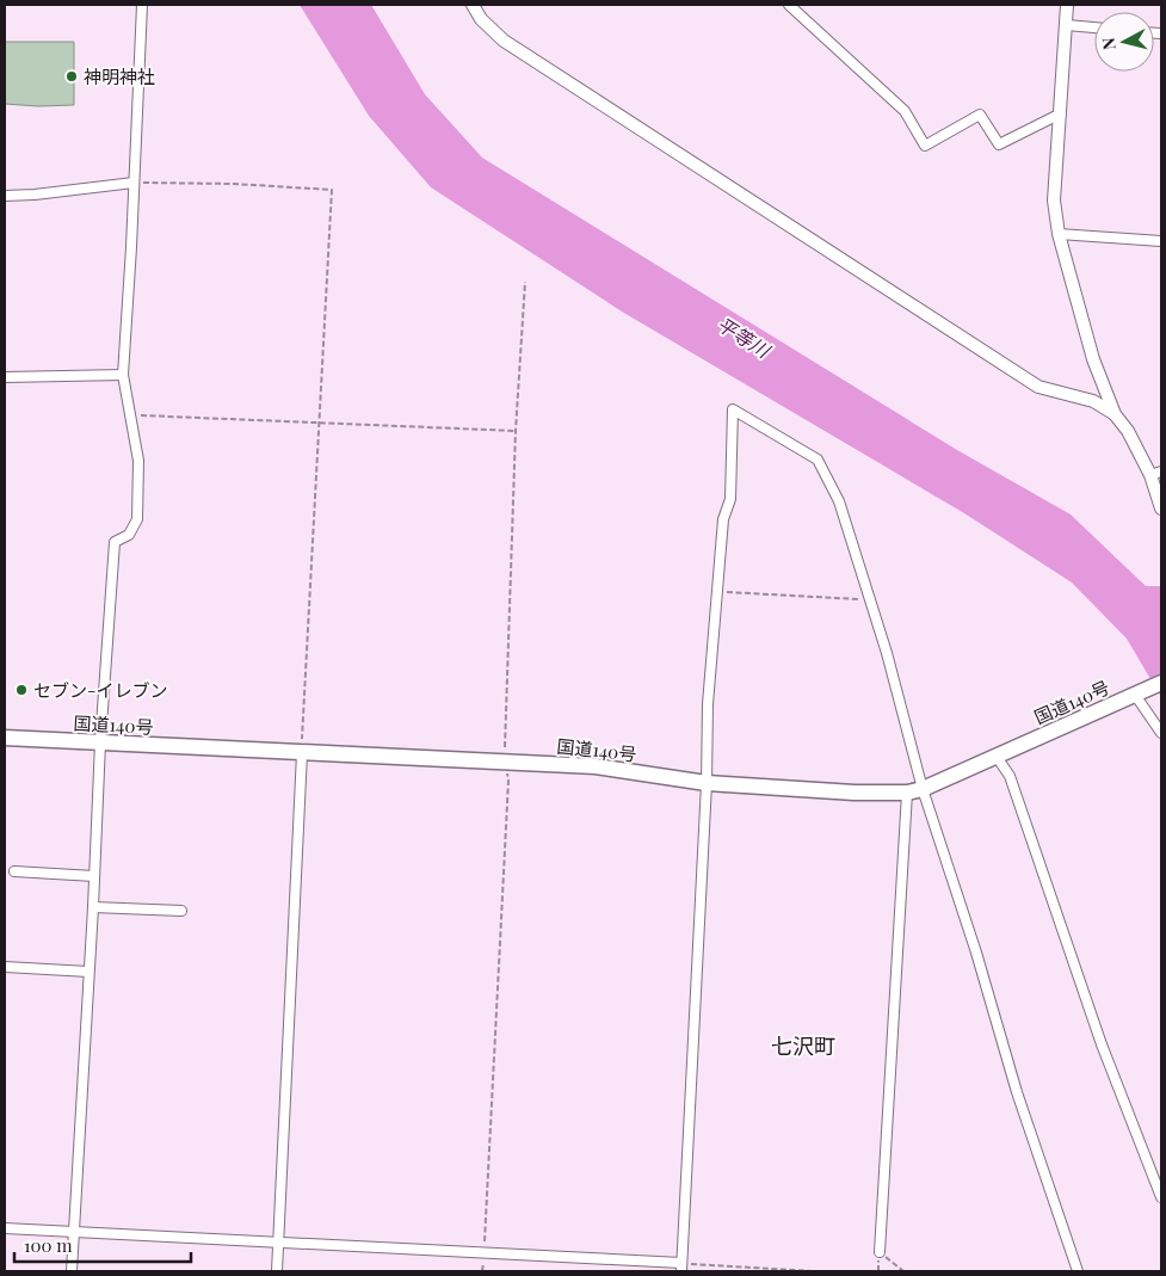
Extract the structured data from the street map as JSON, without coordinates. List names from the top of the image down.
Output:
{
  "streets": {
    "highway": ["国道140号"]
  },
  "districts": ["七沢町"],
  "water": ["平等川"],
  "places": ["神明神社", "セブン-イレブン"],
  "scale_bar": "100 m",
  "north": "left"
}
